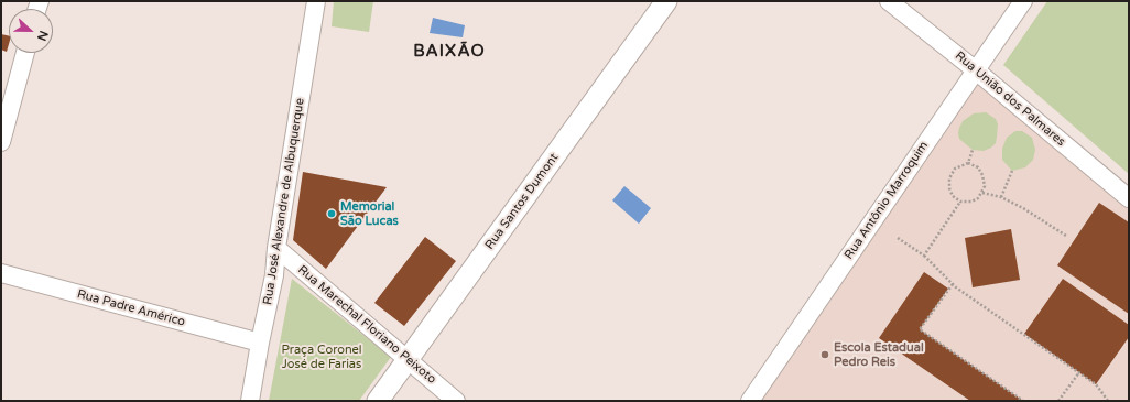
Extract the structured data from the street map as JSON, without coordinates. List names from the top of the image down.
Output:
{
  "streets": {
    "street": [
      "Rua União dos Palmares",
      "Rua Antônio Marroquim",
      "Rua José Alexandre de Albuquerque",
      "Rua Santos Dumont",
      "Rua Padre Américo",
      "Rua Marechal Floriano Peixoto"
    ]
  },
  "crossings": [
    ["Rua União dos Palmares", "Rua Antônio Marroquim"],
    ["Rua José Alexandre de Albuquerque", "Rua Padre Américo"],
    ["Rua José Alexandre de Albuquerque", "Rua Marechal Floriano Peixoto"],
    ["Rua Santos Dumont", "Rua Marechal Floriano Peixoto"]
  ],
  "districts": ["BAIXÃO"],
  "parks": ["Praça Coronel José de Farias"],
  "places": ["Memorial São Lucas", "Escola Estadual Pedro Reis"],
  "north": "right"
}
